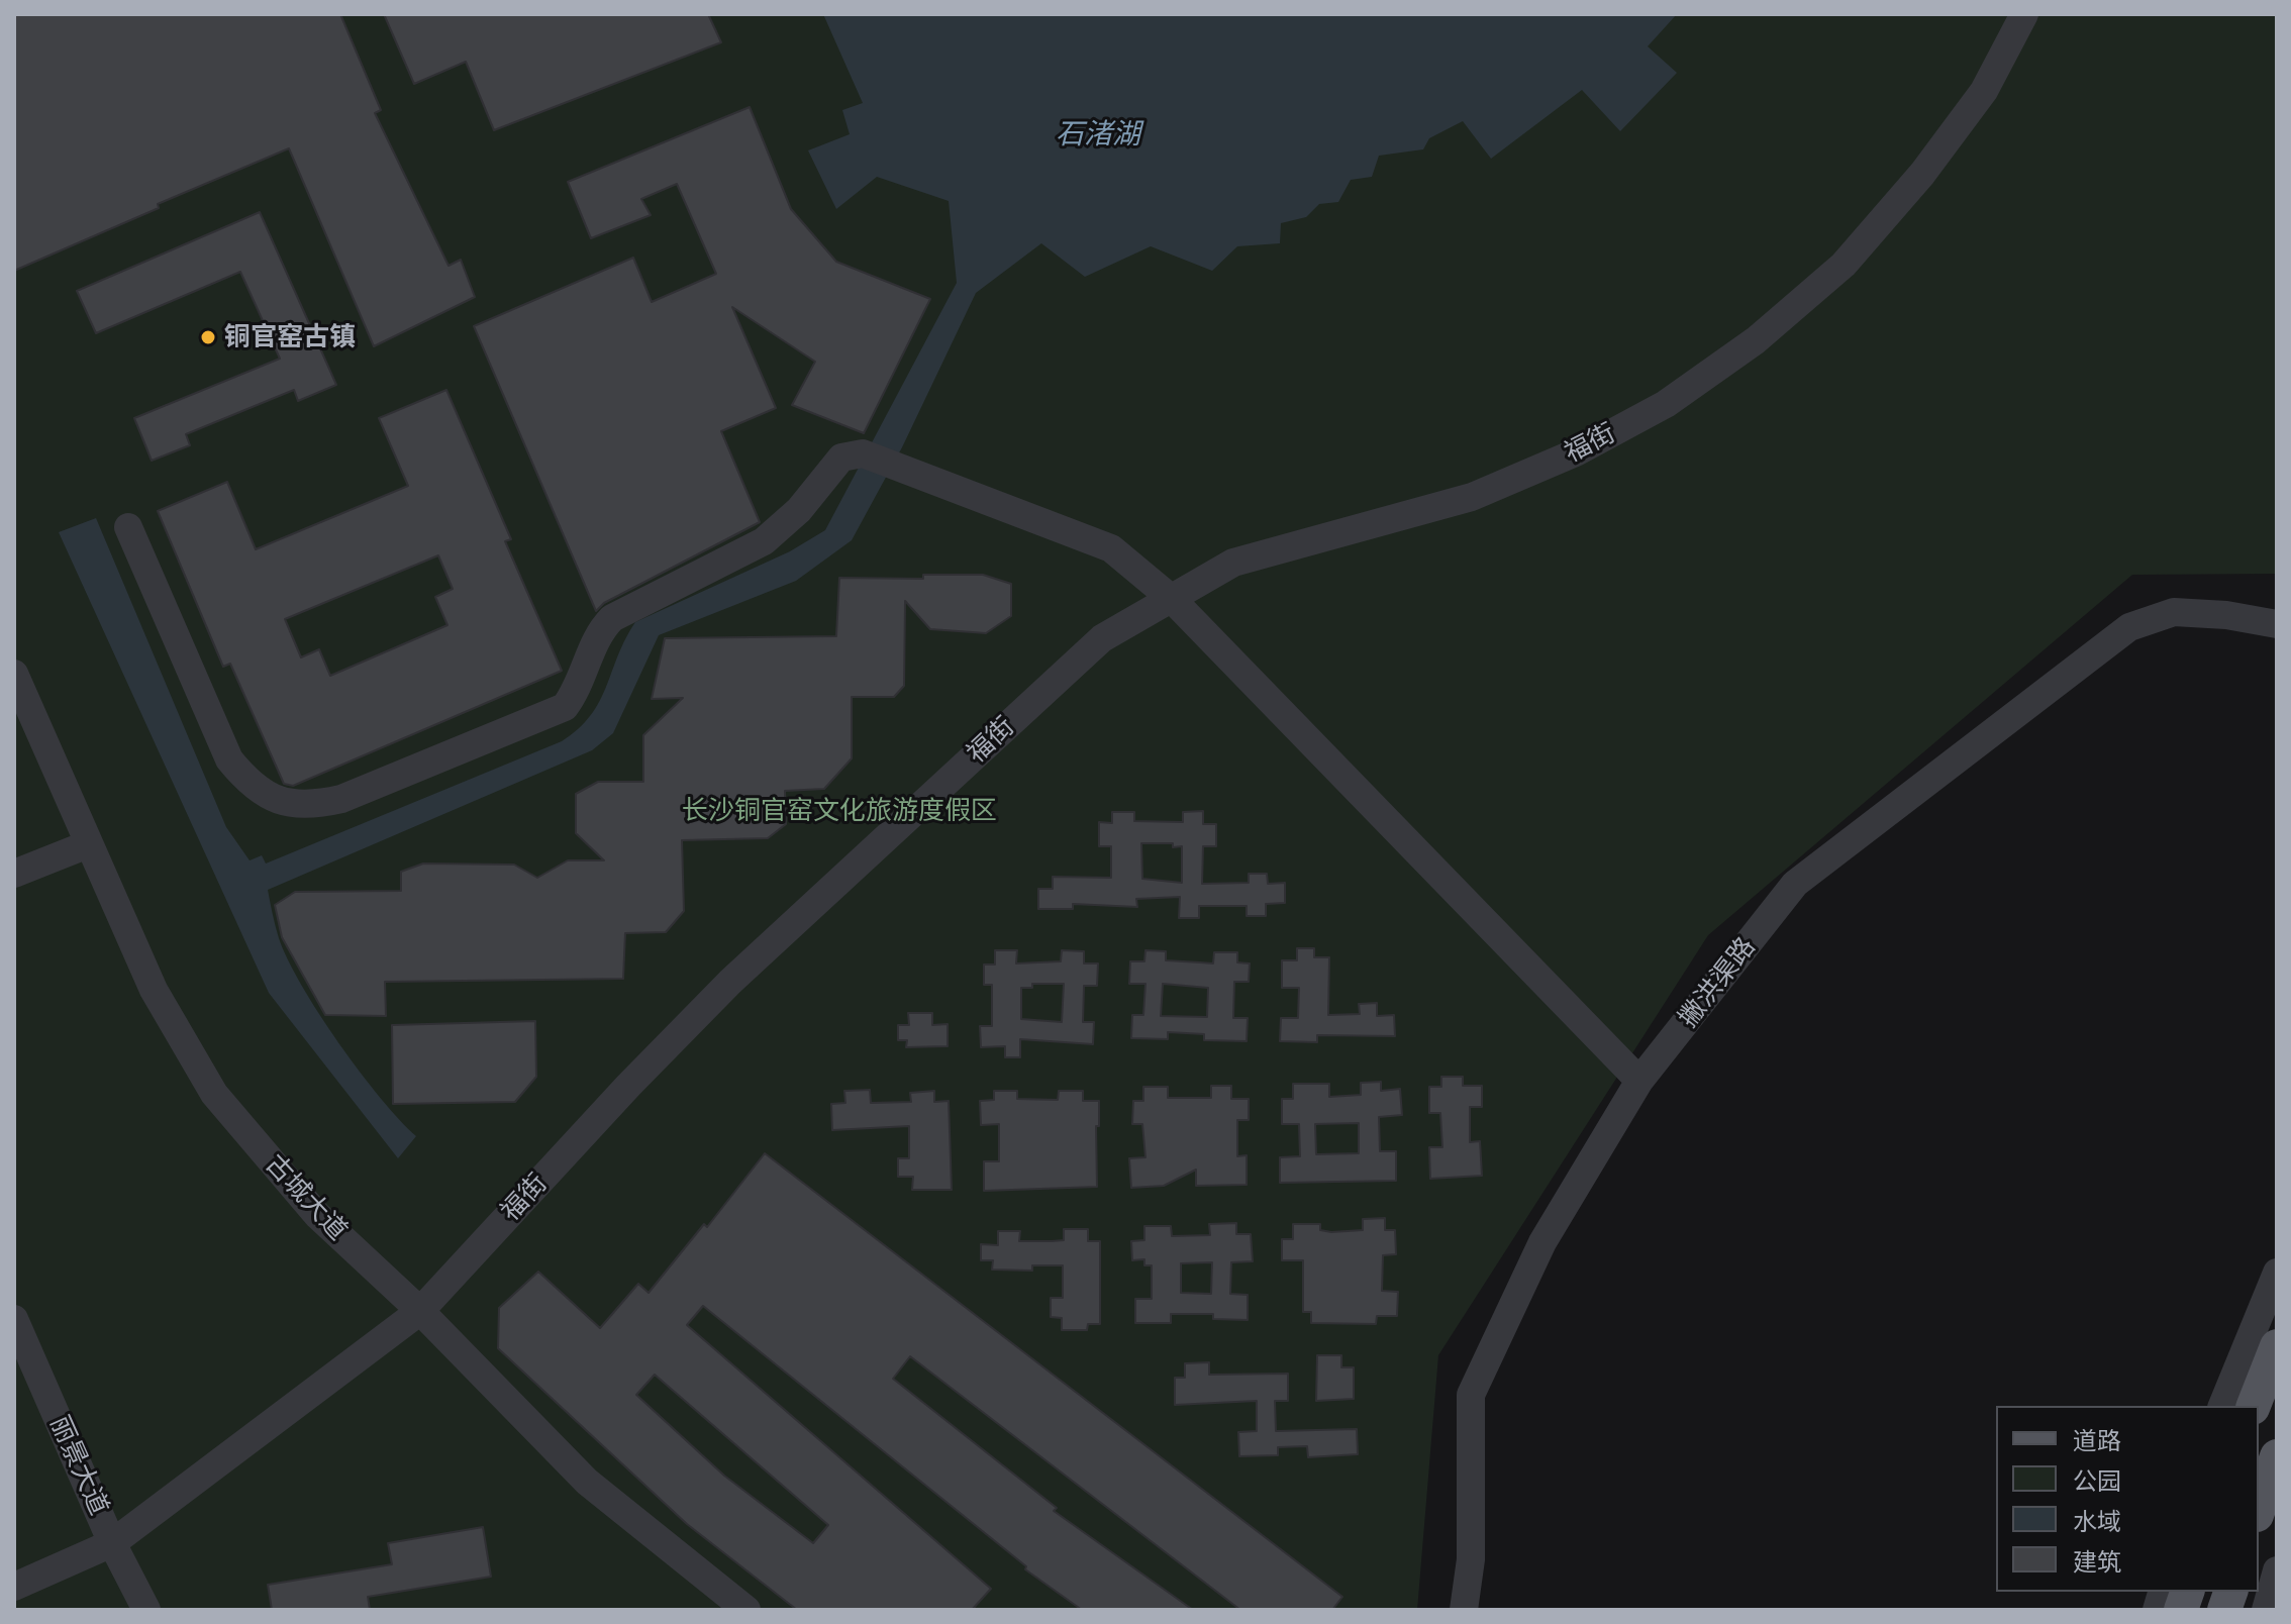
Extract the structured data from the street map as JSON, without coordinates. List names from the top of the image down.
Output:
{
  "streets": {
    "street": [
      "福街",
      "撇洪渠路",
      "古城大道",
      "丽景大道"
    ]
  },
  "crossings": [
    ["福街", "古城大道"],
    ["福街", "丽景大道"]
  ],
  "water": ["石渚湖"],
  "parks": ["长沙铜官窑文化旅游度假区"],
  "places": ["铜官窑古镇"],
  "legend": [
    "道路",
    "公园",
    "水域",
    "建筑"
  ]
}
